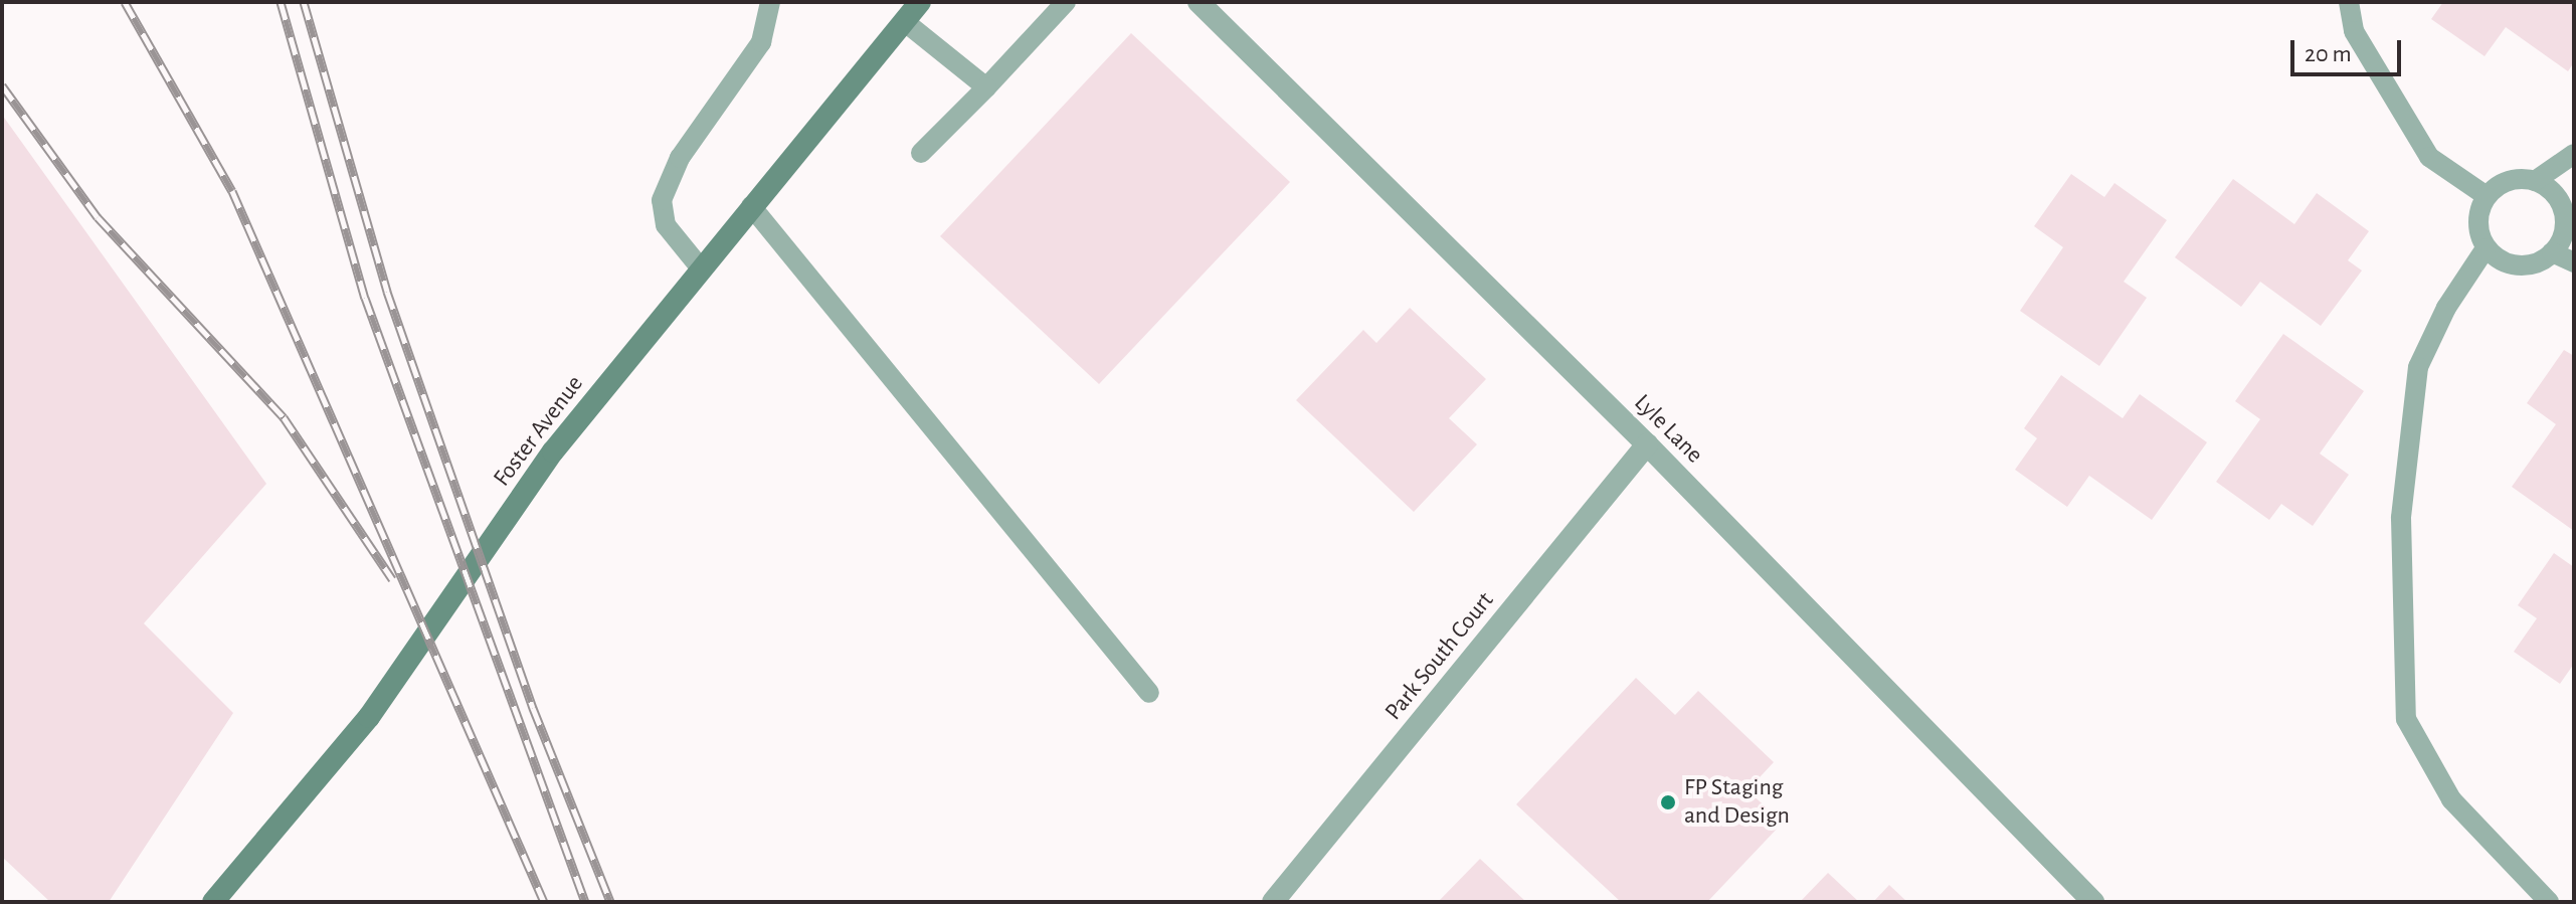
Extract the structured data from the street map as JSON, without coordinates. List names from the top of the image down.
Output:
{
  "streets": {
    "main road": ["Foster Avenue"],
    "street": ["Lyle Lane", "Park South Court"]
  },
  "crossings": [
    ["Lyle Lane", "Park South Court"]
  ],
  "places": ["FP Staging and Design"],
  "scale_bar": "20 m"
}
